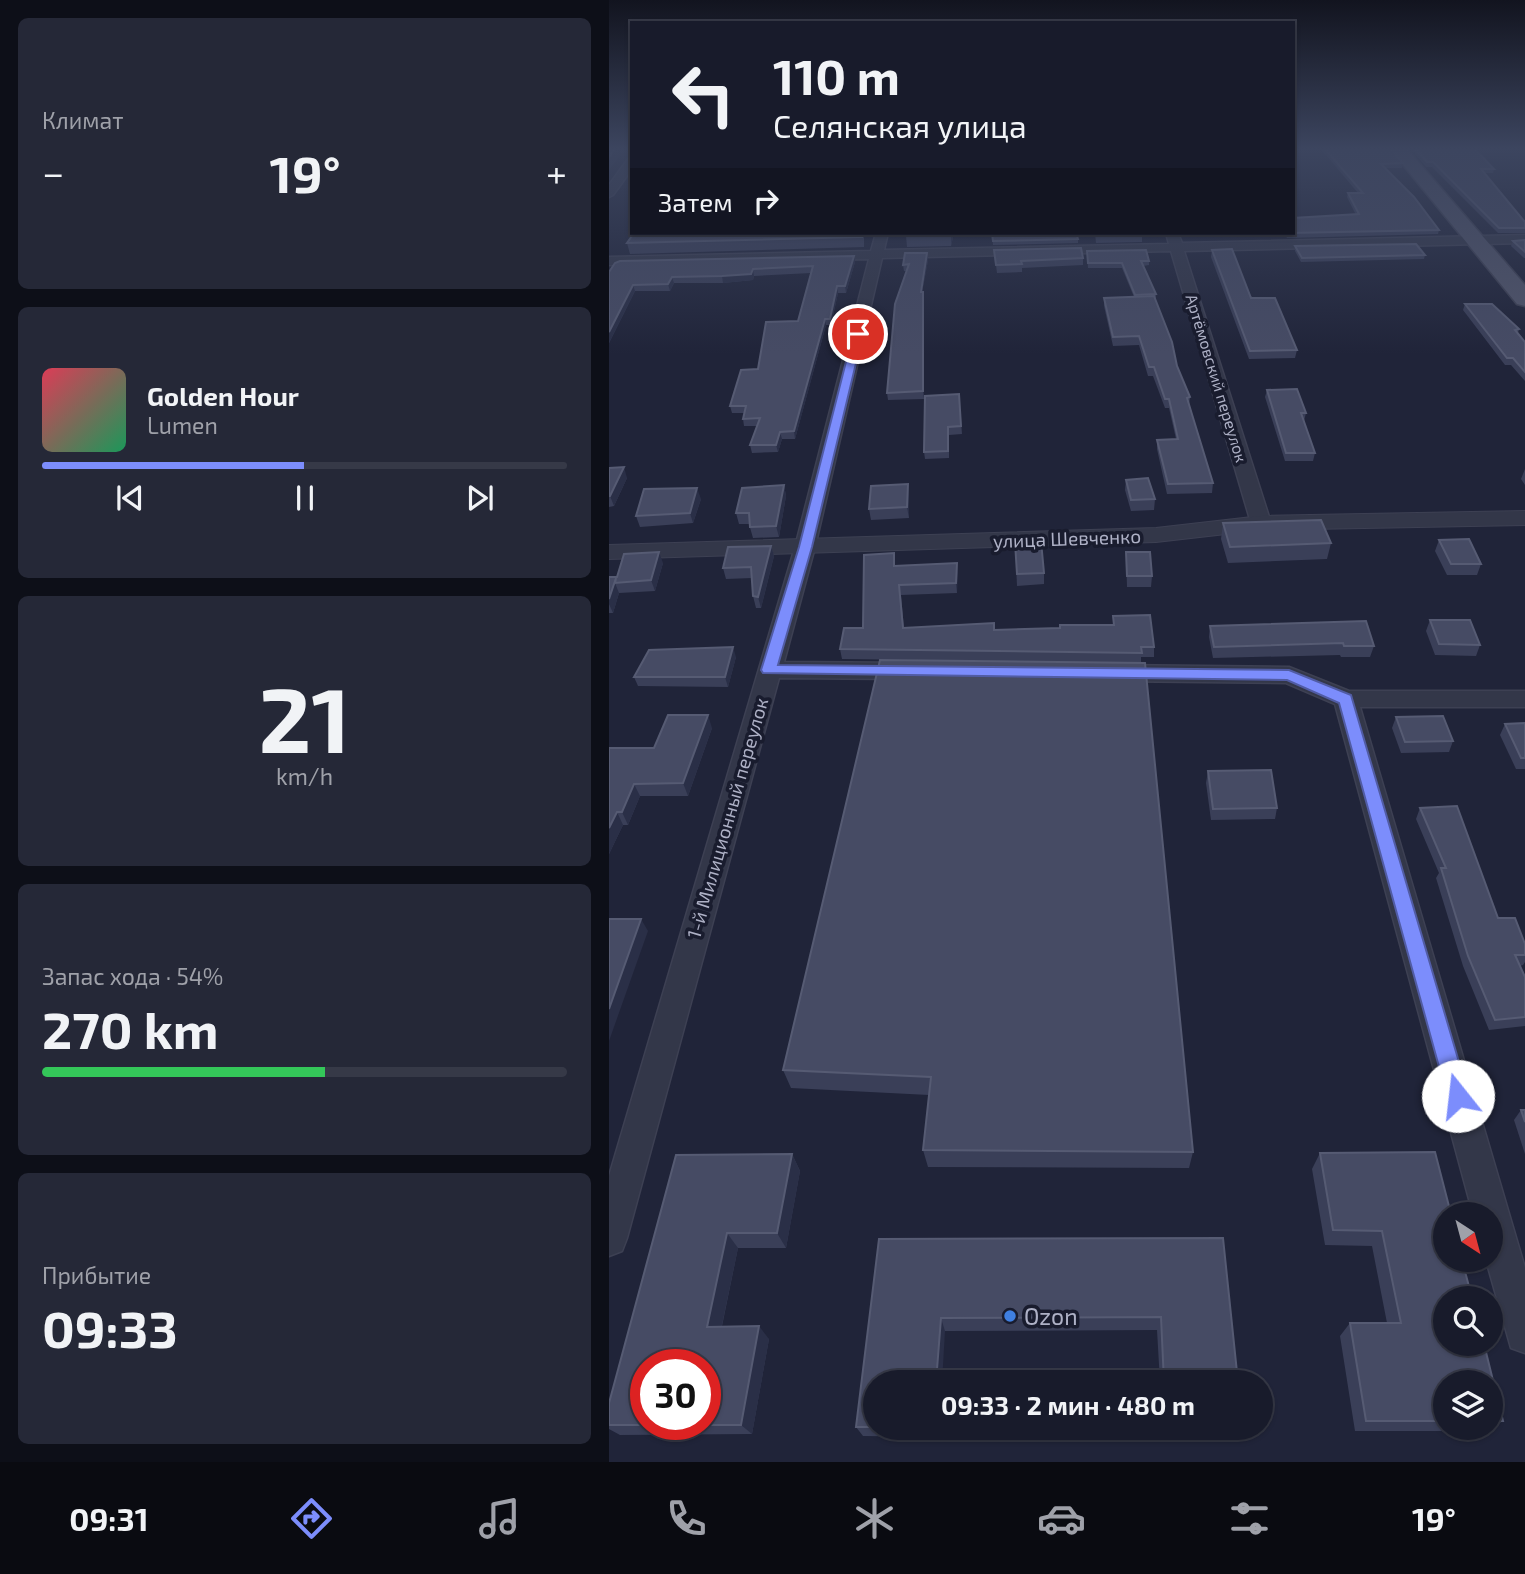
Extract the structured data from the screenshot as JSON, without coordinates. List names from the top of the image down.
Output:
{
  "streets": {
    "street": ["Артёмовский переулок", "улица Шевченко", "1-й Милиционный переулок"]
  },
  "crossings": [
    ["Артёмовский переулок", "улица Шевченко"],
    ["улица Шевченко", "1-й Милиционный переулок"]
  ],
  "places": ["Ozon"],
  "north": "bottom right",
  "page": {
    "tile": [
      "Климат",
      ["21", "km/h"],
      ["Запас хода · 54%", "270 km"],
      ["Прибытие", "09:33"]
    ],
    "turn": ["110 m", "Селянская улица"],
    "heat": ["−", "19°", "+"],
    "then": "Затем",
    "song": ["Golden Hour", "Lumen"],
    "limit": "30",
    "trip": "09:33 · 2 мин · 480 m",
    "tabs": ["09:31", "19°"]
  }
}
